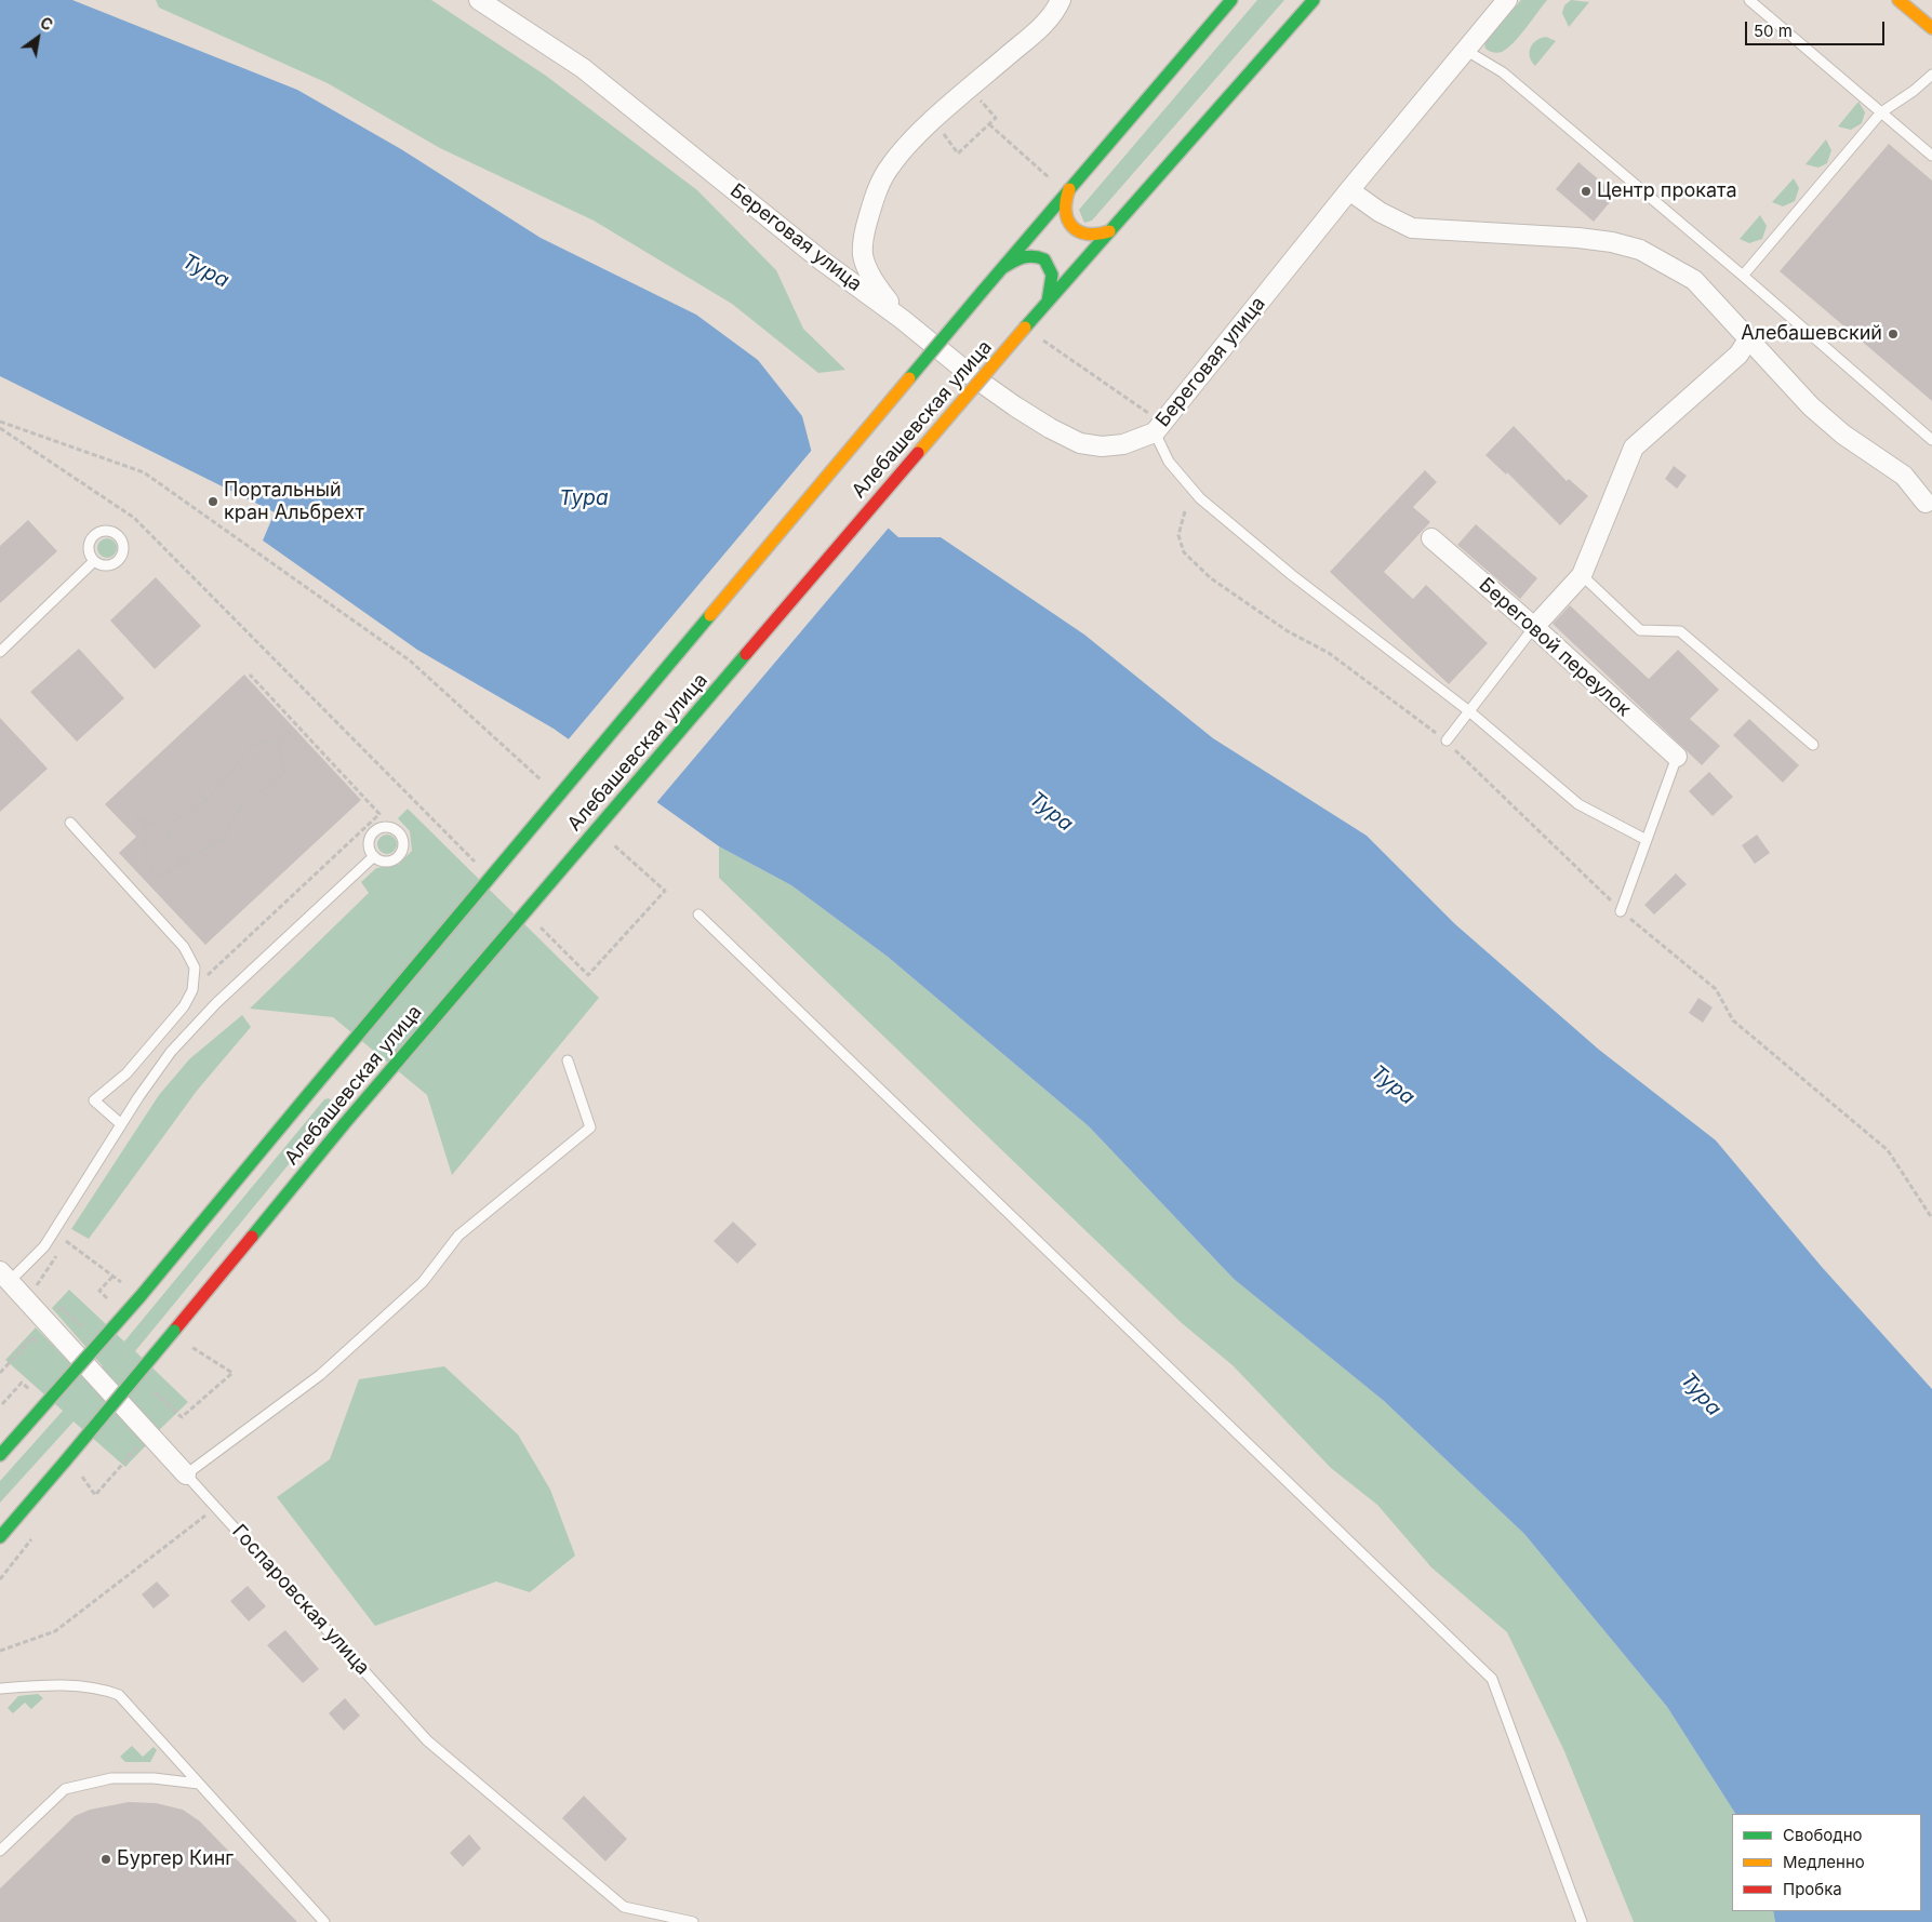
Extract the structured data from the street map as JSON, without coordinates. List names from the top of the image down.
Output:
{
  "streets": {
    "main road": ["Алебашевская улица"],
    "street": ["Береговая улица", "Береговой переулок", "Госпаровская улица"]
  },
  "water": ["Тура"],
  "places": [
    "Центр проката",
    "Алебашевский",
    "Портальный кран Альбрехт",
    "Бургер Кинг"
  ],
  "legend": ["Свободно", "Медленно", "Пробка"],
  "scale_bar": "50 m",
  "north": "top right"
}
